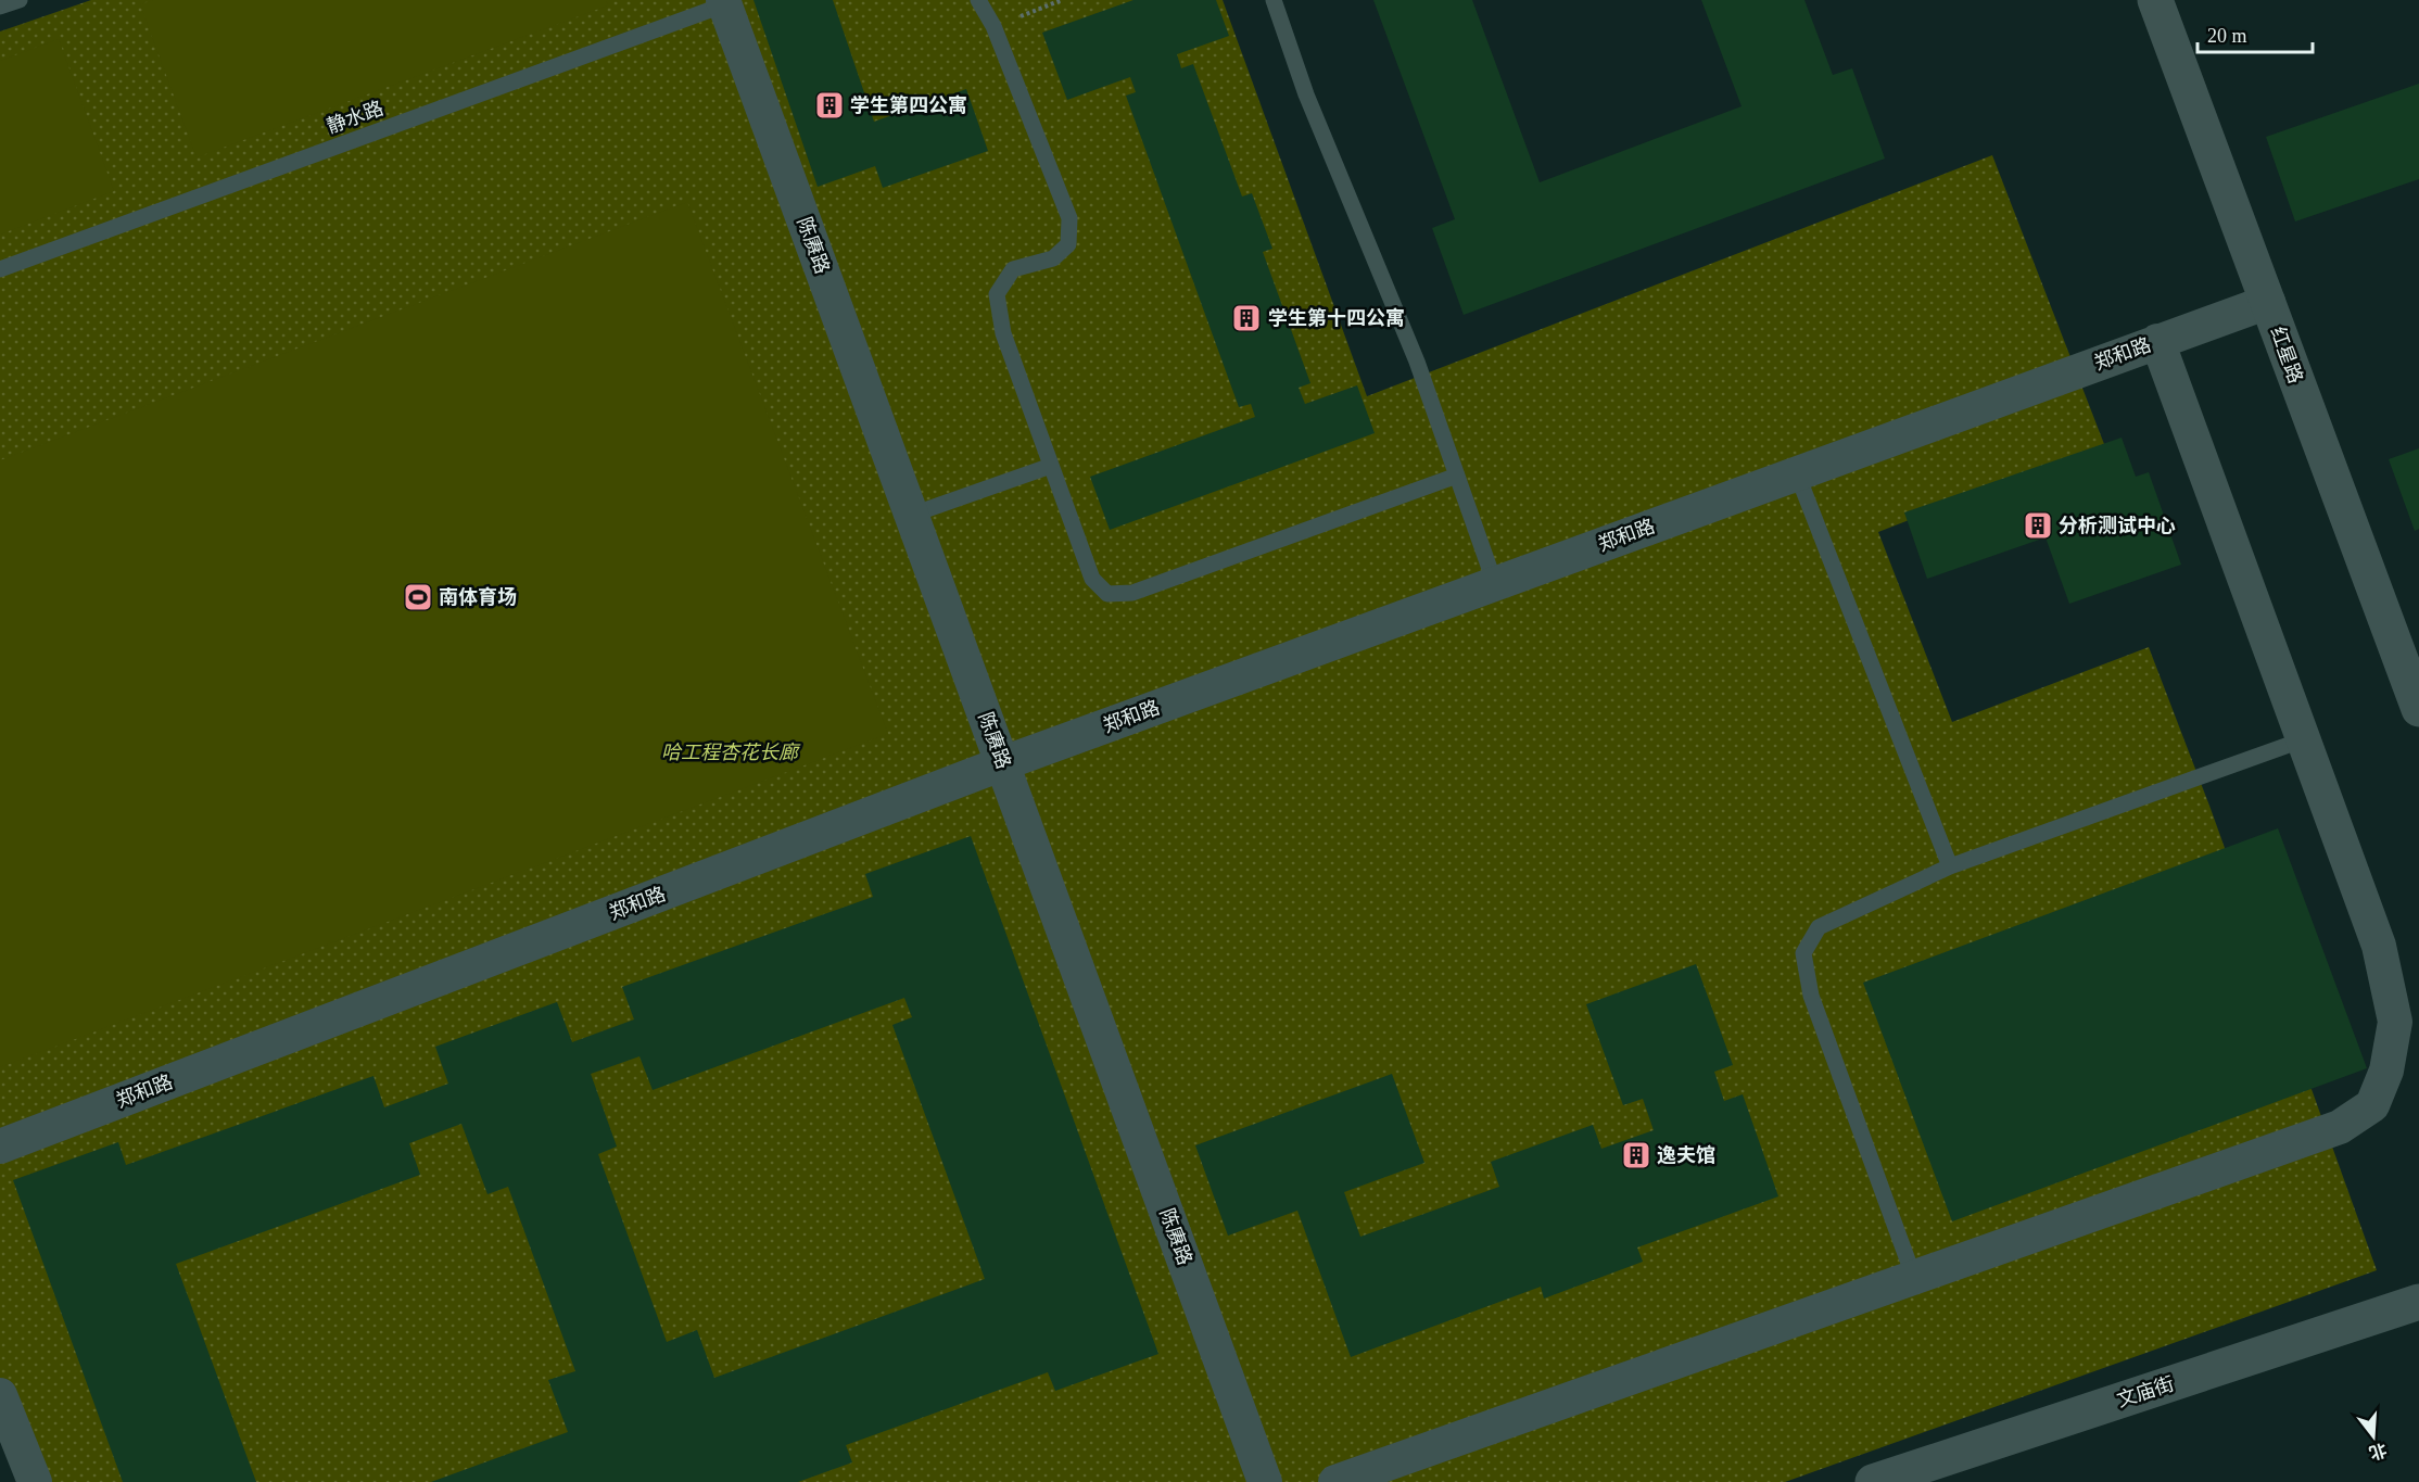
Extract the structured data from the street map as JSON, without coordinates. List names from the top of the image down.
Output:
{
  "streets": {
    "main road": ["红星路", "文庙街"],
    "street": ["陈赓路", "郑和路"],
    "lane": ["静水路"]
  },
  "crossings": [
    ["静水路", "陈赓路"],
    ["陈赓路", "郑和路"],
    ["郑和路", "红星路"]
  ],
  "parks": ["哈工程杏花长廊"],
  "places": {
    "building": [
      "学生第四公寓",
      "学生第十四公寓",
      "分析测试中心",
      "逸夫馆"
    ],
    "sports": ["南体育场"]
  },
  "scale_bar": "20 m",
  "north": "bottom"
}
